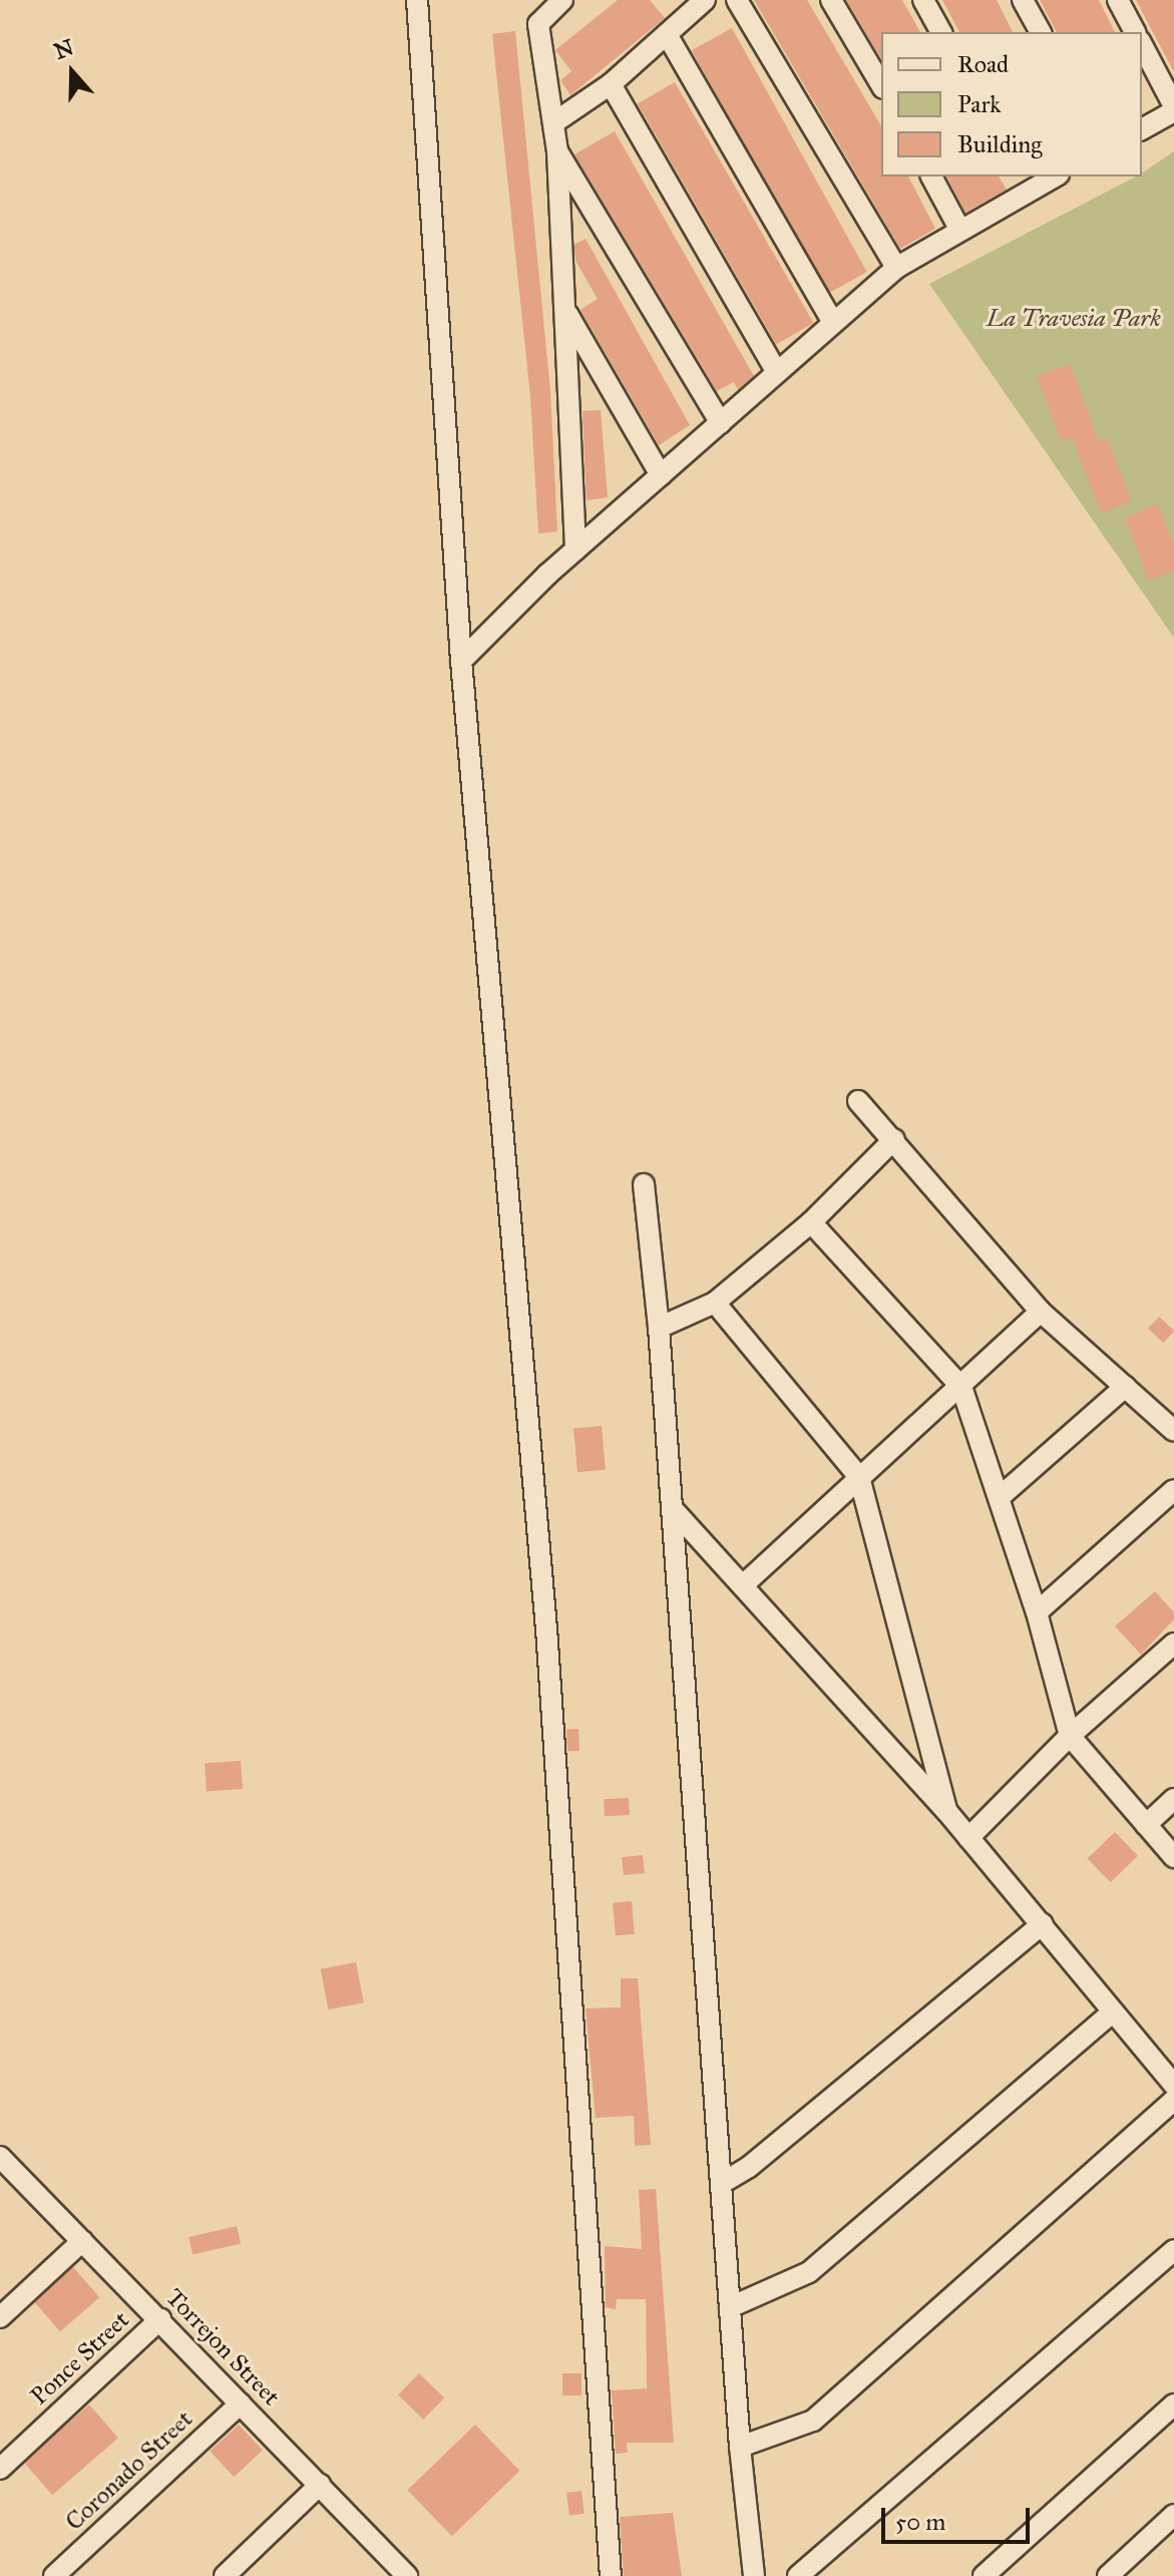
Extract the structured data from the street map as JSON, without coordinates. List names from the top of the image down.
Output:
{
  "streets": {
    "street": ["Torrejon Street", "Ponce Street", "Coronado Street"]
  },
  "crossings": [
    ["Torrejon Street", "Ponce Street"],
    ["Torrejon Street", "Coronado Street"]
  ],
  "parks": ["La Travesia Park"],
  "legend": ["Road", "Park", "Building"],
  "scale_bar": "50 m",
  "north": "top"
}
